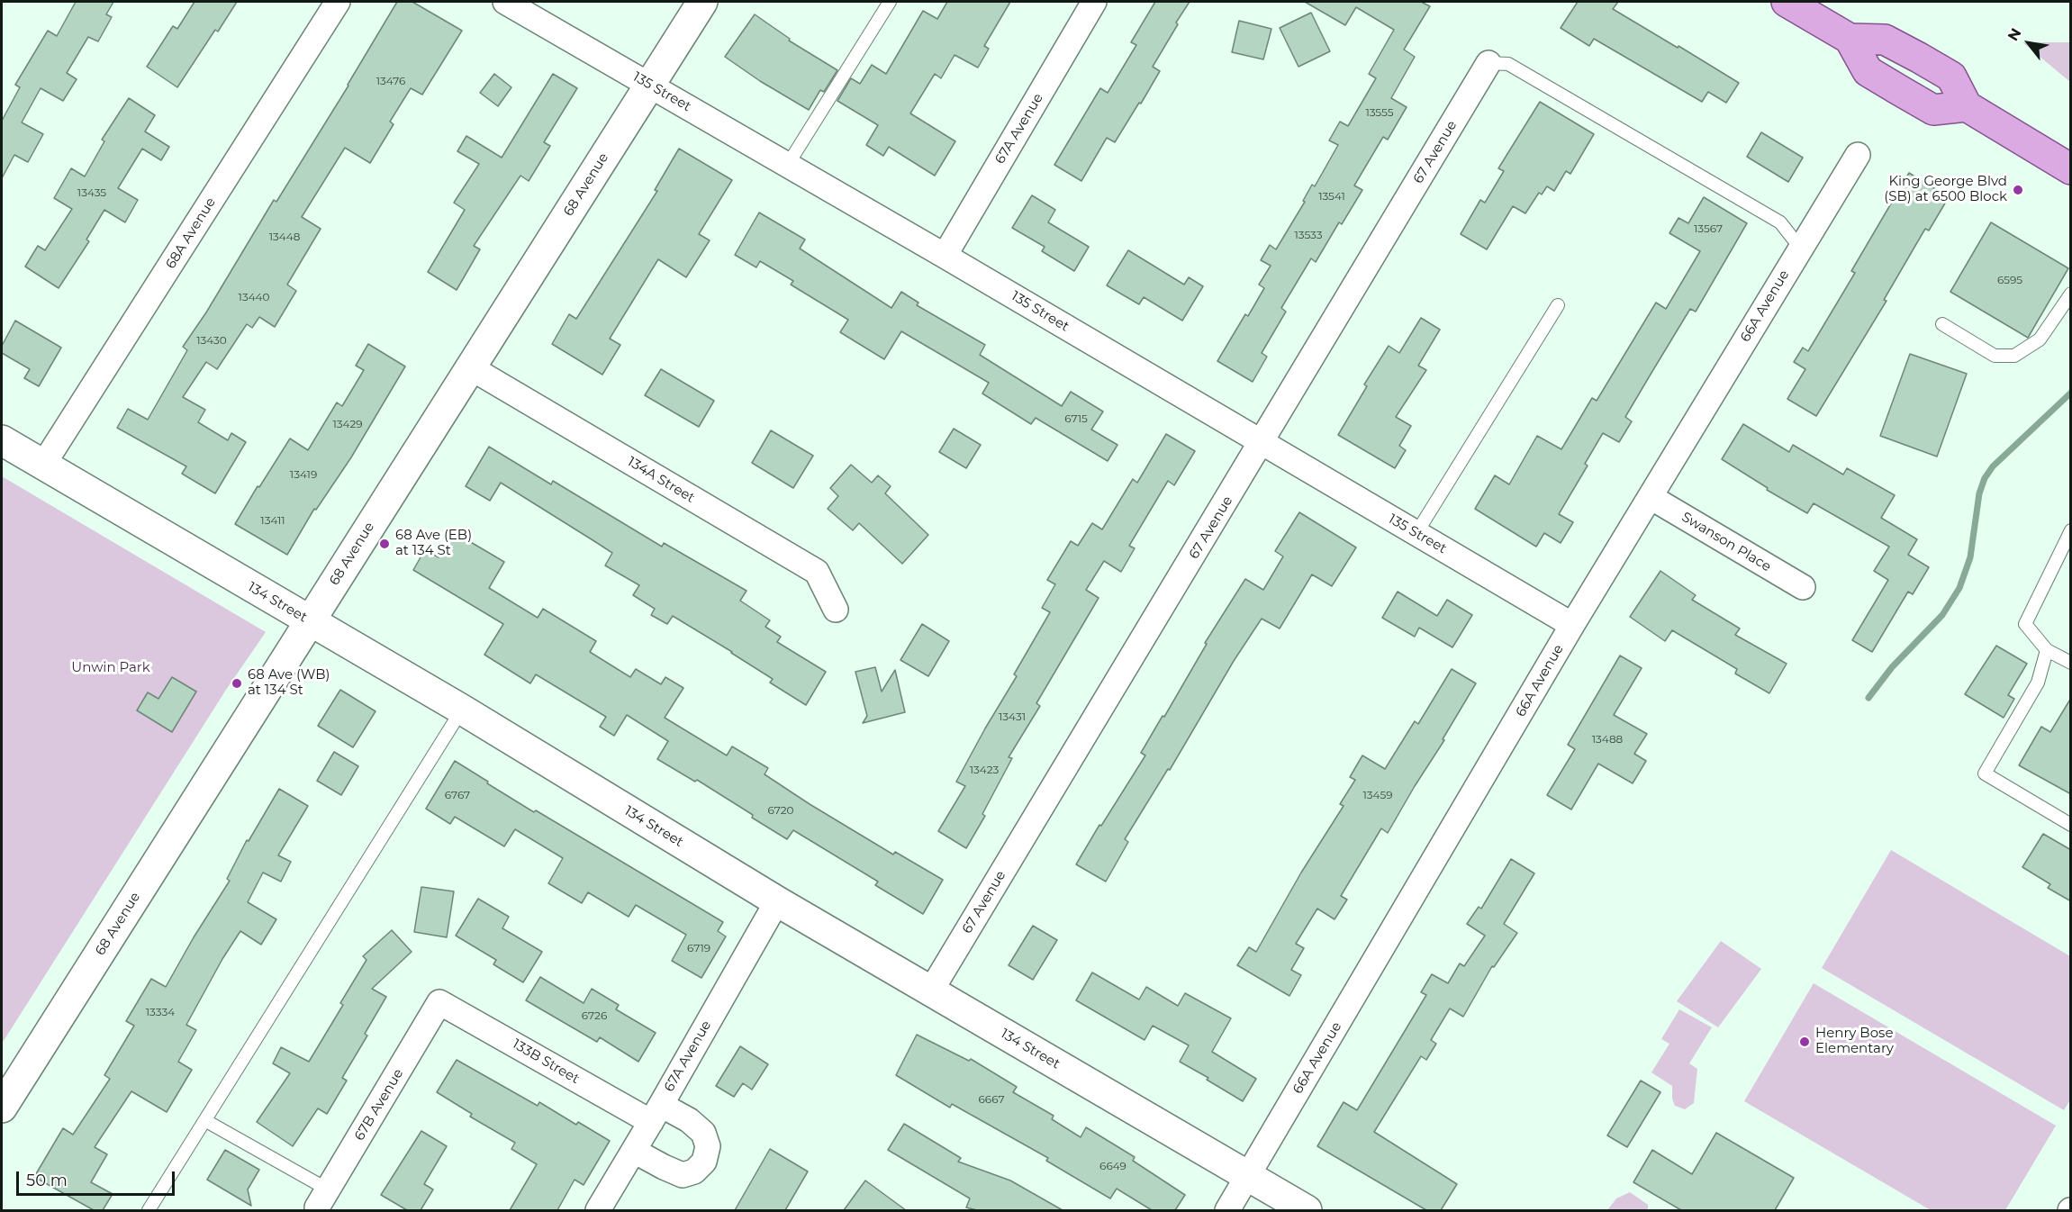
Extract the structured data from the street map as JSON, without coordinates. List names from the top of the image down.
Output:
{
  "streets": {
    "street": [
      "135 Street",
      "67A Avenue",
      "67 Avenue",
      "68 Avenue",
      "68A Avenue",
      "66A Avenue",
      "134A Street",
      "Swanson Place",
      "134 Street",
      "133B Street",
      "67B Avenue"
    ]
  },
  "crossings": [
    ["135 Street", "67A Avenue"],
    ["135 Street", "67 Avenue"],
    ["135 Street", "68 Avenue"],
    ["135 Street", "66A Avenue"],
    ["67A Avenue", "134 Street"],
    ["67A Avenue", "133B Street"],
    ["67 Avenue", "134 Street"],
    ["68 Avenue", "134A Street"],
    ["68 Avenue", "134 Street"],
    ["68A Avenue", "134 Street"],
    ["66A Avenue", "Swanson Place"],
    ["66A Avenue", "134 Street"],
    ["133B Street", "67B Avenue"]
  ],
  "parks": ["Unwin Park"],
  "places": [
    "King George Blvd (SB) at 6500 Block",
    "68 Ave (EB) at 134 St",
    "68 Ave (WB) at 134 St",
    "Henry Bose Elementary"
  ],
  "house_numbers": [
    "13476",
    "13555",
    "13435",
    "13541",
    "13567",
    "13533",
    "13448",
    "6595",
    "13440",
    "13430",
    "6715",
    "13429",
    "13419",
    "13411",
    "13431",
    "13488",
    "13423",
    "6767",
    "13459",
    "6720",
    "6719",
    "13334",
    "6726",
    "6667",
    "6649"
  ],
  "scale_bar": "50 m",
  "north": "top left"
}
